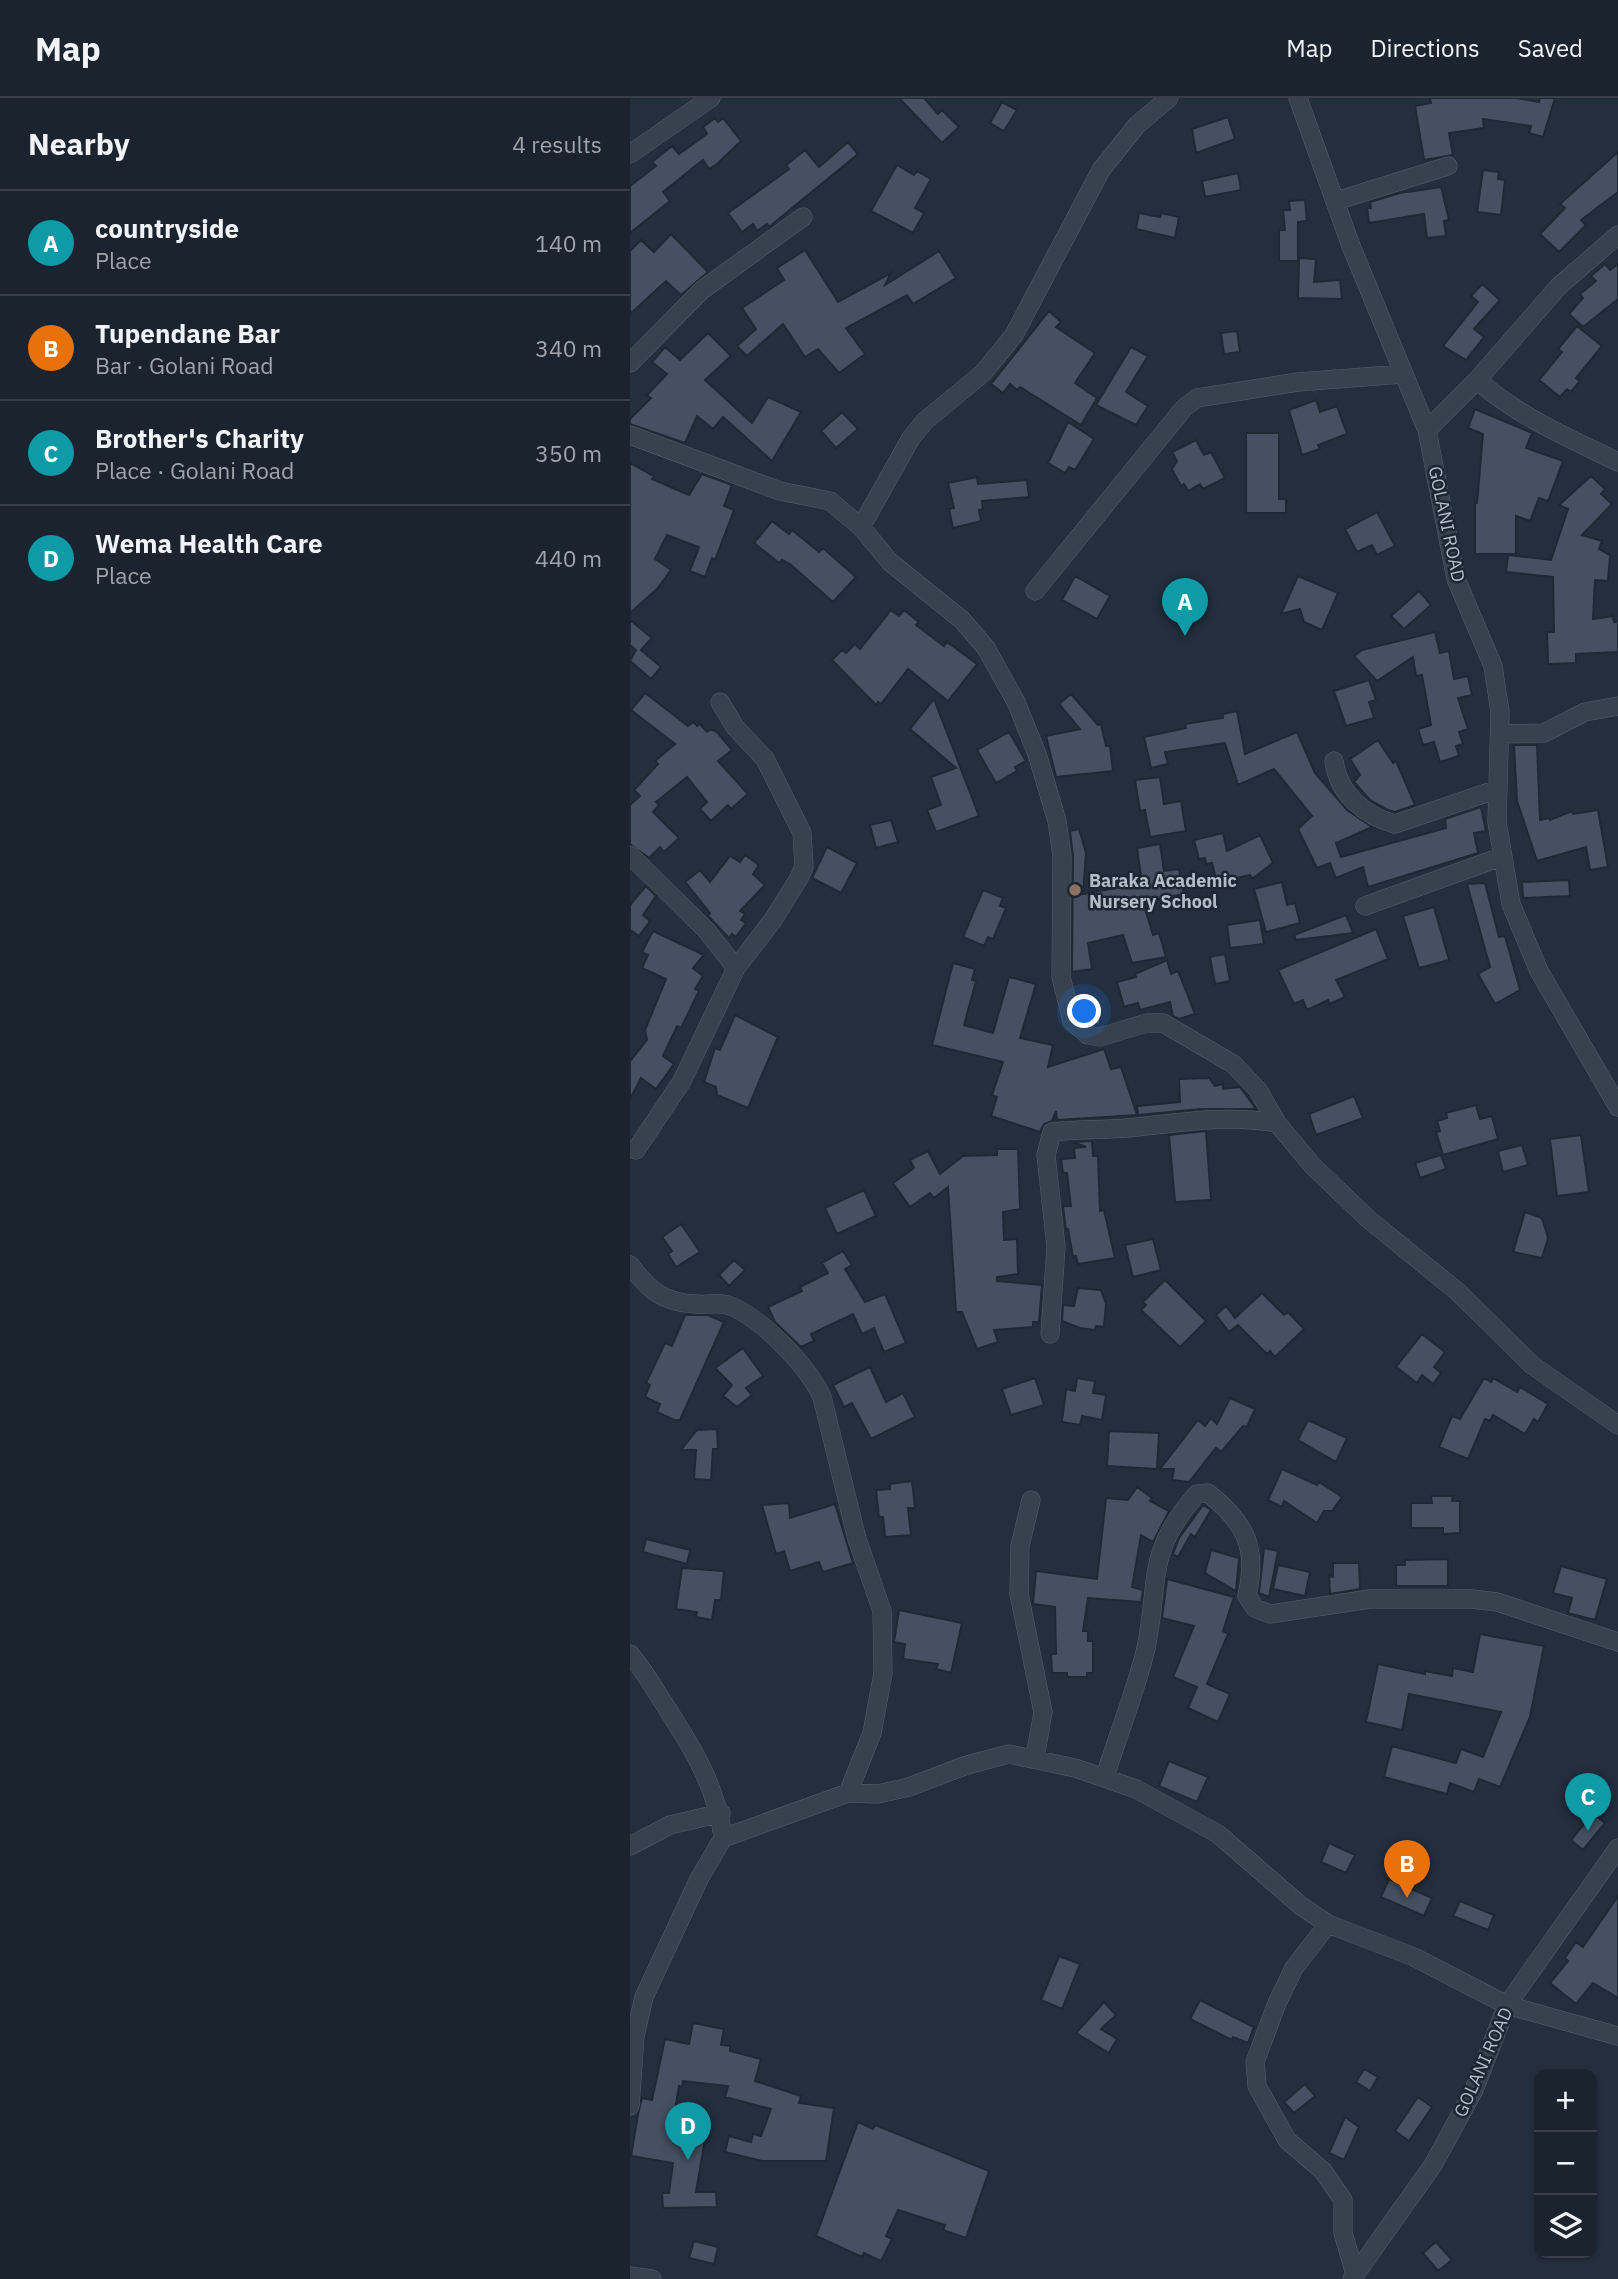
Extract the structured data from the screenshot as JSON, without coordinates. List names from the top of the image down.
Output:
{
  "streets": {
    "street": ["GOLANI ROAD"]
  },
  "places": ["Baraka Academic Nursery School"],
  "page": {
    "header": "Map",
    "nav": ["Map", "Directions", "Saved"],
    "heading": ["Nearby", "4 results"],
    "list": [
      {
        "mark": "A",
        "name": "countryside",
        "note": "Place",
        "value": "140 m"
      },
      {
        "mark": "B",
        "name": "Tupendane Bar",
        "note": "Bar · Golani Road",
        "value": "340 m"
      },
      {
        "mark": "C",
        "name": "Brother's Charity",
        "note": "Place · Golani Road",
        "value": "350 m"
      },
      {
        "mark": "D",
        "name": "Wema Health Care",
        "note": "Place",
        "value": "440 m"
      }
    ],
    "pins": [
      "A",
      "C",
      "B",
      "D"
    ],
    "map_buttons": ["+", "−"]
  }
}
